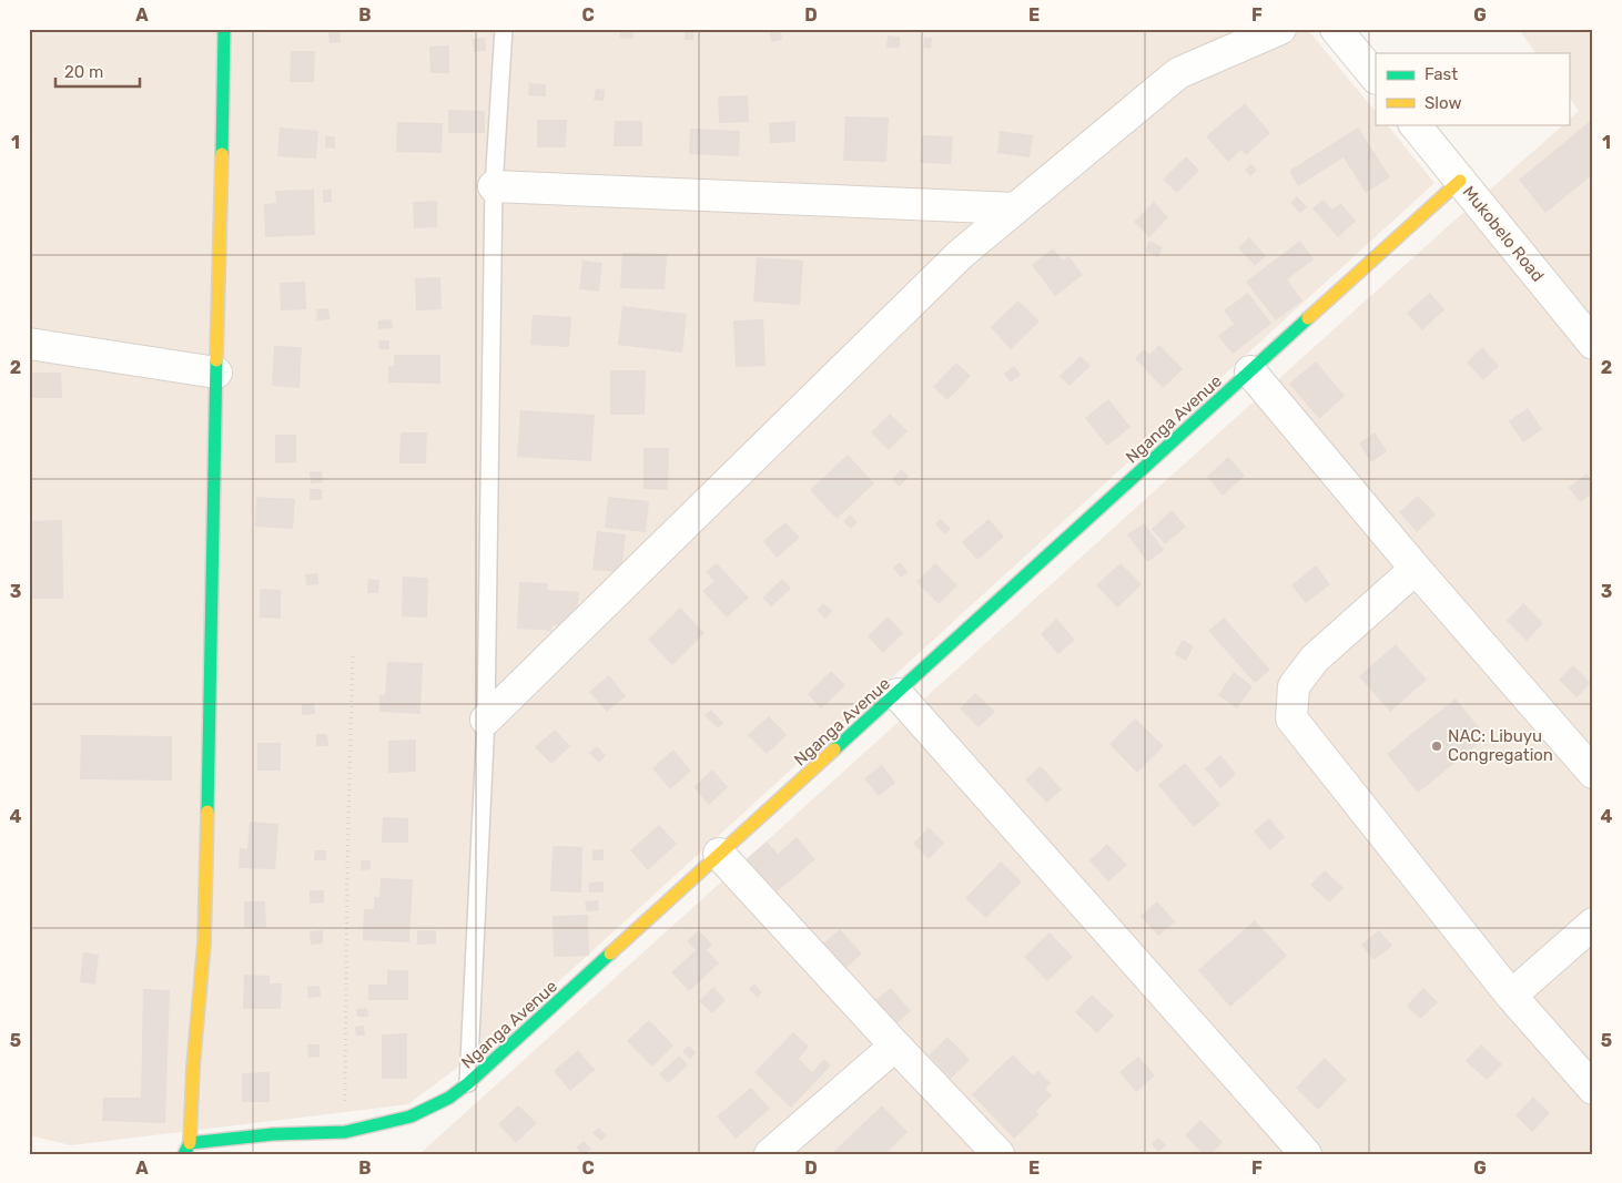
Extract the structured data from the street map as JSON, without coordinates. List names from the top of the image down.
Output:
{
  "streets": {
    "street": ["Mukobelo Road", "Nganga Avenue"]
  },
  "crossings": [
    ["Mukobelo Road", "Nganga Avenue"]
  ],
  "places": ["NAC: Libuyu Congregation"],
  "legend": ["Fast", "Slow"],
  "scale_bar": "20 m",
  "grid": {
    "columns": [
      "A",
      "B",
      "C",
      "D",
      "E",
      "F",
      "G"
    ],
    "rows": [
      "1",
      "2",
      "3",
      "4",
      "5"
    ]
  }
}
